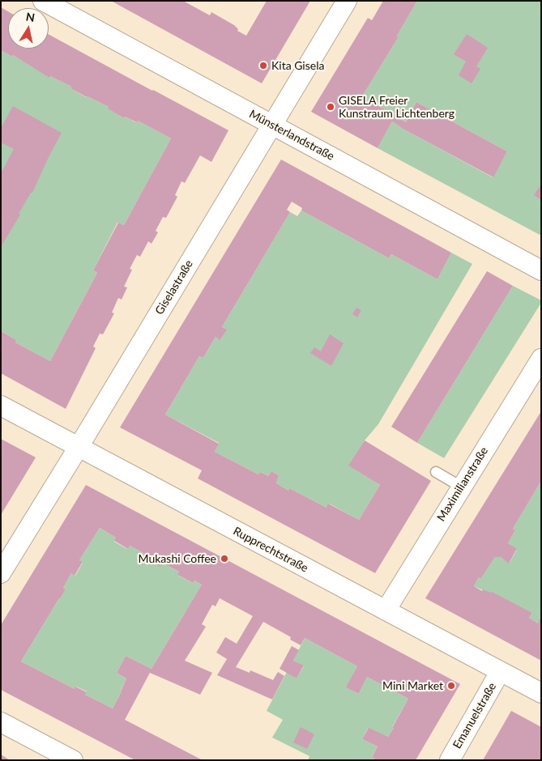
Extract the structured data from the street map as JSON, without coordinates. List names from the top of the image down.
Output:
{
  "streets": {
    "street": [
      "Münsterlandstraße",
      "Giselastraße",
      "Maximilianstraße",
      "Rupprechtstraße",
      "Emanuelstraße"
    ]
  },
  "crossings": [
    ["Münsterlandstraße", "Giselastraße"],
    ["Giselastraße", "Rupprechtstraße"],
    ["Maximilianstraße", "Rupprechtstraße"],
    ["Rupprechtstraße", "Emanuelstraße"]
  ],
  "places": [
    "Kita Gisela",
    "GISELA Freier Kunstraum Lichtenberg",
    "Mukashi Coffee",
    "Mini Market"
  ],
  "north": "top"
}
